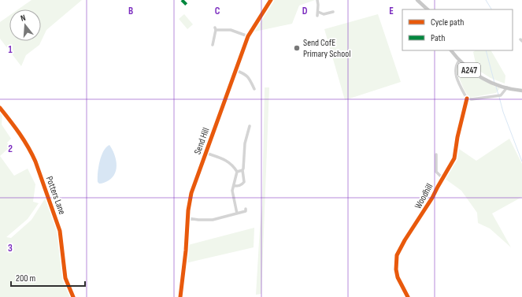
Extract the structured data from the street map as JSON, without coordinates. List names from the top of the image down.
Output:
{
  "streets": {
    "main road": ["A247"],
    "street": ["Send Hill", "Potters Lane", "Woodhill"]
  },
  "places": ["Send CofE Primary School"],
  "legend": ["Cycle path", "Path"],
  "scale_bar": "200 m",
  "north": "top",
  "grid": {
    "columns": [
      "B",
      "C",
      "D",
      "E"
    ],
    "rows": ["1", "2", "3"]
  }
}
